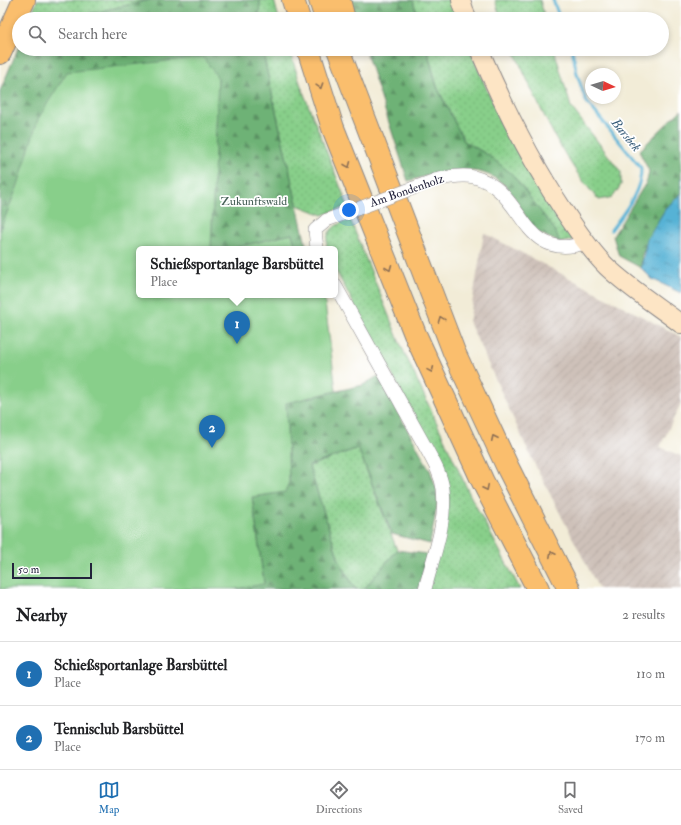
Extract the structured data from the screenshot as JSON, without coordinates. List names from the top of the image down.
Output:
{
  "streets": {
    "street": ["Am Bondenholz"]
  },
  "water": ["Barsbek"],
  "parks": ["Zukunftswald"],
  "scale_bar": "50 m",
  "north": "right",
  "page": {
    "search": "Search here",
    "popup": ["Schießsportanlage Barsbüttel", "Place"],
    "pins": ["1", "2"],
    "scale": "50 m",
    "heading": ["Nearby", "2 results"],
    "list": [
      {
        "mark": "1",
        "name": "Schießsportanlage Barsbüttel",
        "note": "Place",
        "value": "110 m"
      },
      {
        "mark": "2",
        "name": "Tennisclub Barsbüttel",
        "note": "Place",
        "value": "170 m"
      }
    ],
    "nav": ["Map", "Directions", "Saved"]
  }
}
